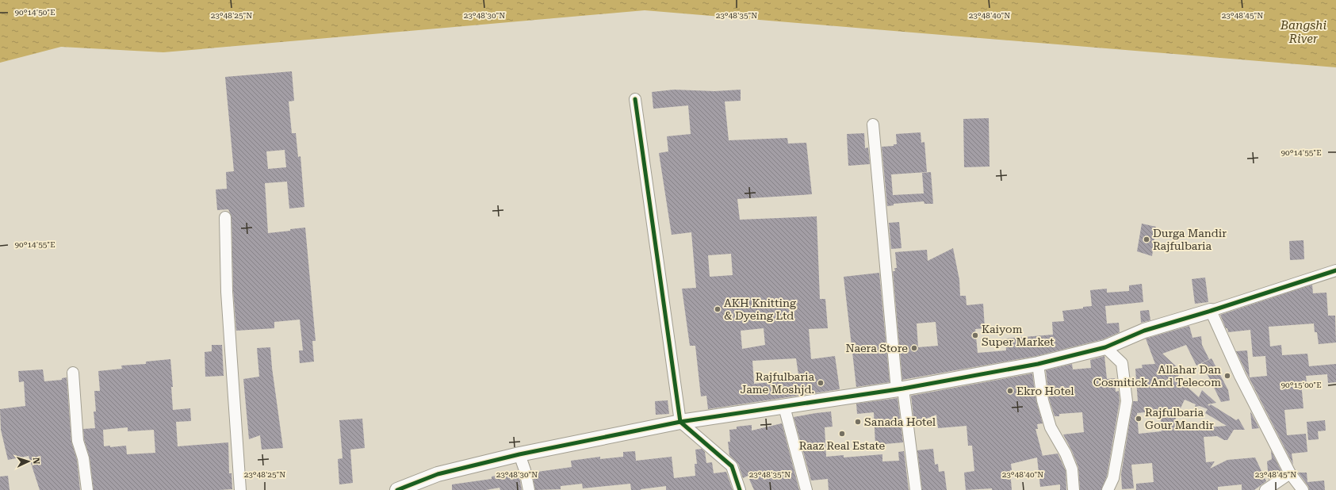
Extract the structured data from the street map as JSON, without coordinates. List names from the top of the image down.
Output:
{
  "water": ["Bangshi River"],
  "places": [
    "Durga Mandir Rajfulbaria",
    "AKH Knitting & Dyeing Ltd",
    "Kaiyom Super Market",
    "Naera Store",
    "Allahar Dan Cosmitick And Telecom",
    "Rajfulbaria Jame Moshjd.",
    "Ekro Hotel",
    "Rajfulbaria Gour Mandir",
    "Sanada Hotel",
    "Raaz Real Estate"
  ],
  "north": "right",
  "coordinates": [
    "90°14'50\"E",
    "23°48'25\"N",
    "23°48'30\"N",
    "23°48'35\"N",
    "23°48'40\"N",
    "23°48'45\"N",
    "90°14'55\"E",
    "90°15'00\"E"
  ]
}
